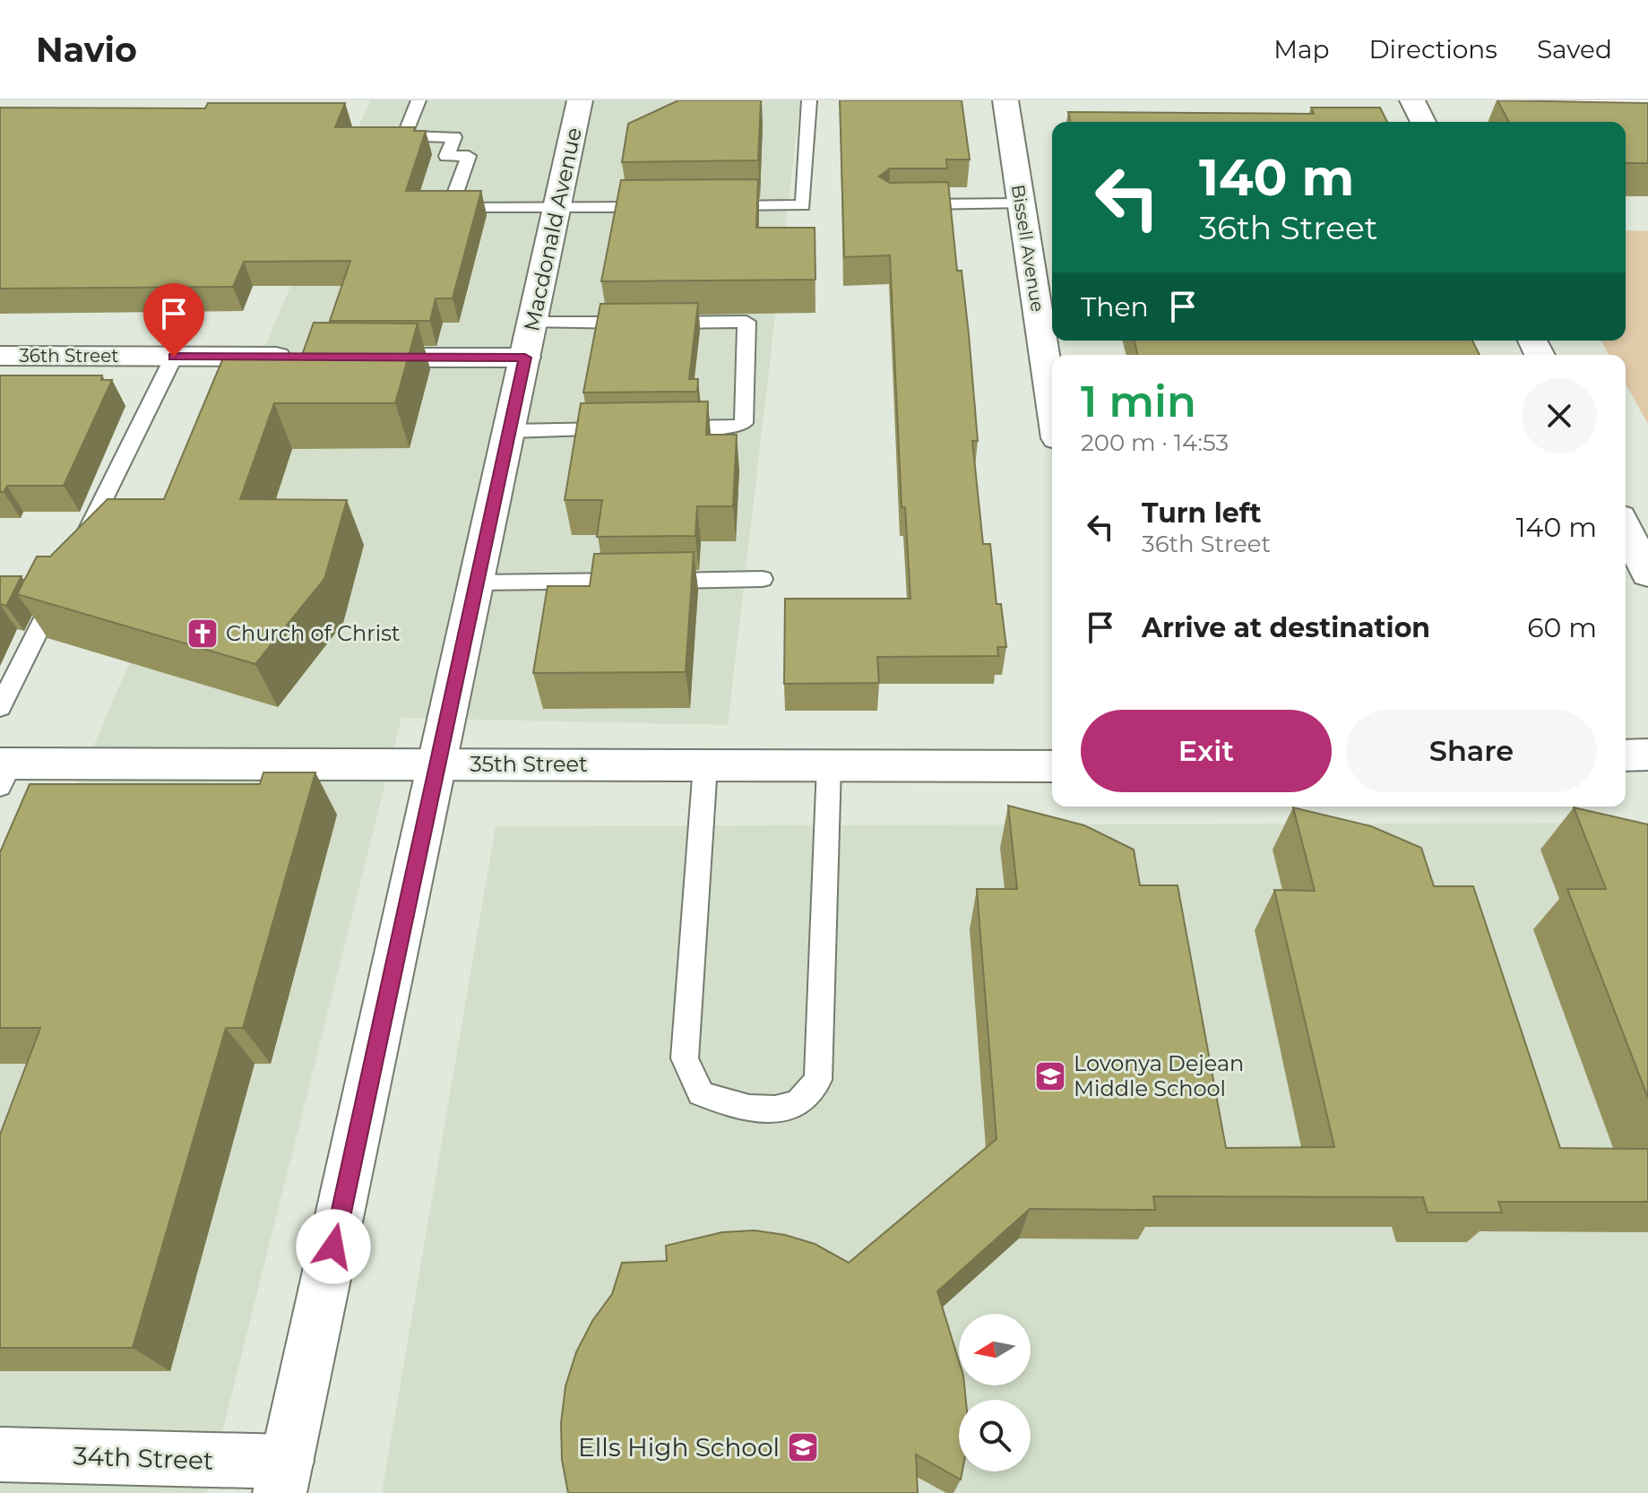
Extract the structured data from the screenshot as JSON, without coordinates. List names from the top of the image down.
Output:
{
  "streets": {
    "street": [
      "Macdonald Avenue",
      "Bissell Avenue",
      "36th Street",
      "35th Street",
      "34th Street"
    ]
  },
  "crossings": [
    ["Macdonald Avenue", "35th Street"],
    ["Macdonald Avenue", "34th Street"]
  ],
  "places": {
    "church": ["Church of Christ"],
    "school or university": ["Lovonya Dejean Middle School", "Ells High School"]
  },
  "north": "left",
  "page": {
    "header": "Navio",
    "nav": ["Map", "Directions", "Saved"],
    "turn": ["140 m", "36th Street"],
    "then": "Then",
    "heading": ["1 min", "200 m · 14:53"],
    "list": [
      {
        "name": "Turn left",
        "note": "36th Street",
        "value": "140 m"
      },
      {
        "name": "Arrive at destination",
        "value": "60 m"
      }
    ],
    "buttons": ["Exit", "Share"]
  }
}
